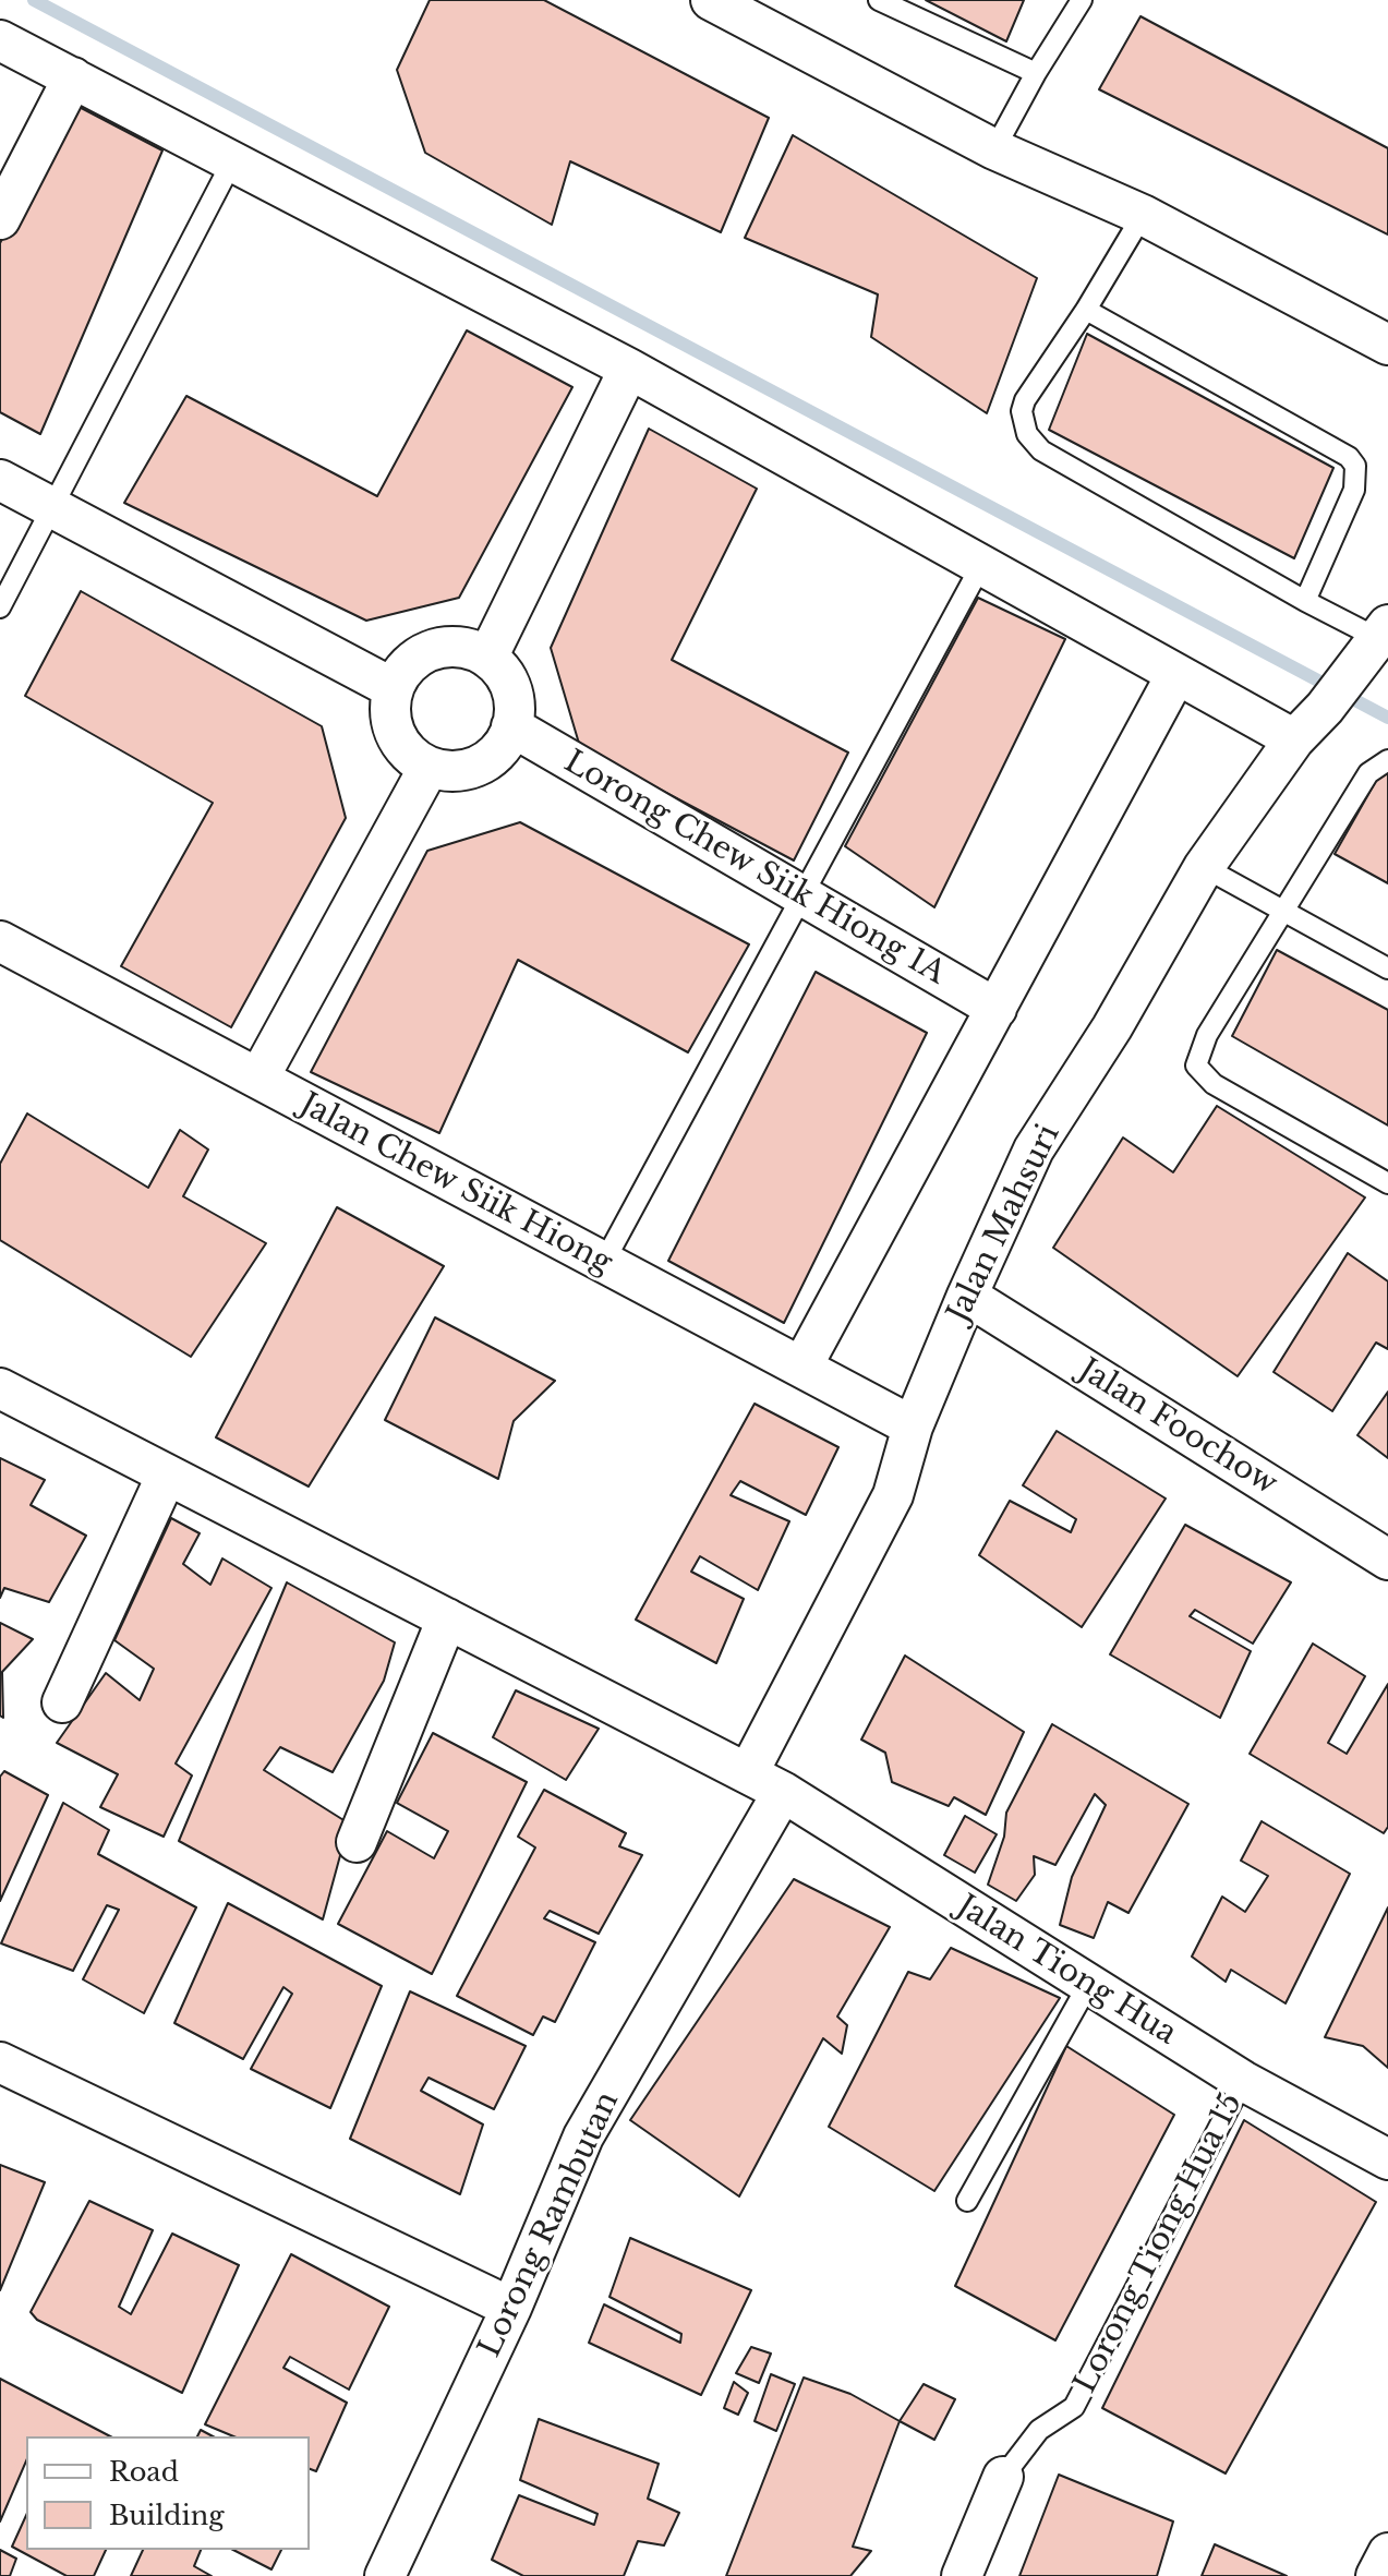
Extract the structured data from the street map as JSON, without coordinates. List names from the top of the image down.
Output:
{
  "streets": {
    "street": [
      "Lorong Chew Siik Hiong 1A",
      "Jalan Chew Siik Hiong",
      "Jalan Mahsuri",
      "Jalan Foochow",
      "Jalan Tiong Hua",
      "Lorong Rambutan",
      "Lorong Tiong Hua 15"
    ]
  },
  "crossings": [
    ["Jalan Chew Siik Hiong", "Jalan Mahsuri"],
    ["Jalan Mahsuri", "Jalan Foochow"],
    ["Jalan Mahsuri", "Jalan Tiong Hua"],
    ["Jalan Tiong Hua", "Lorong Rambutan"],
    ["Jalan Tiong Hua", "Lorong Tiong Hua 15"]
  ],
  "legend": ["Road", "Building"]
}
